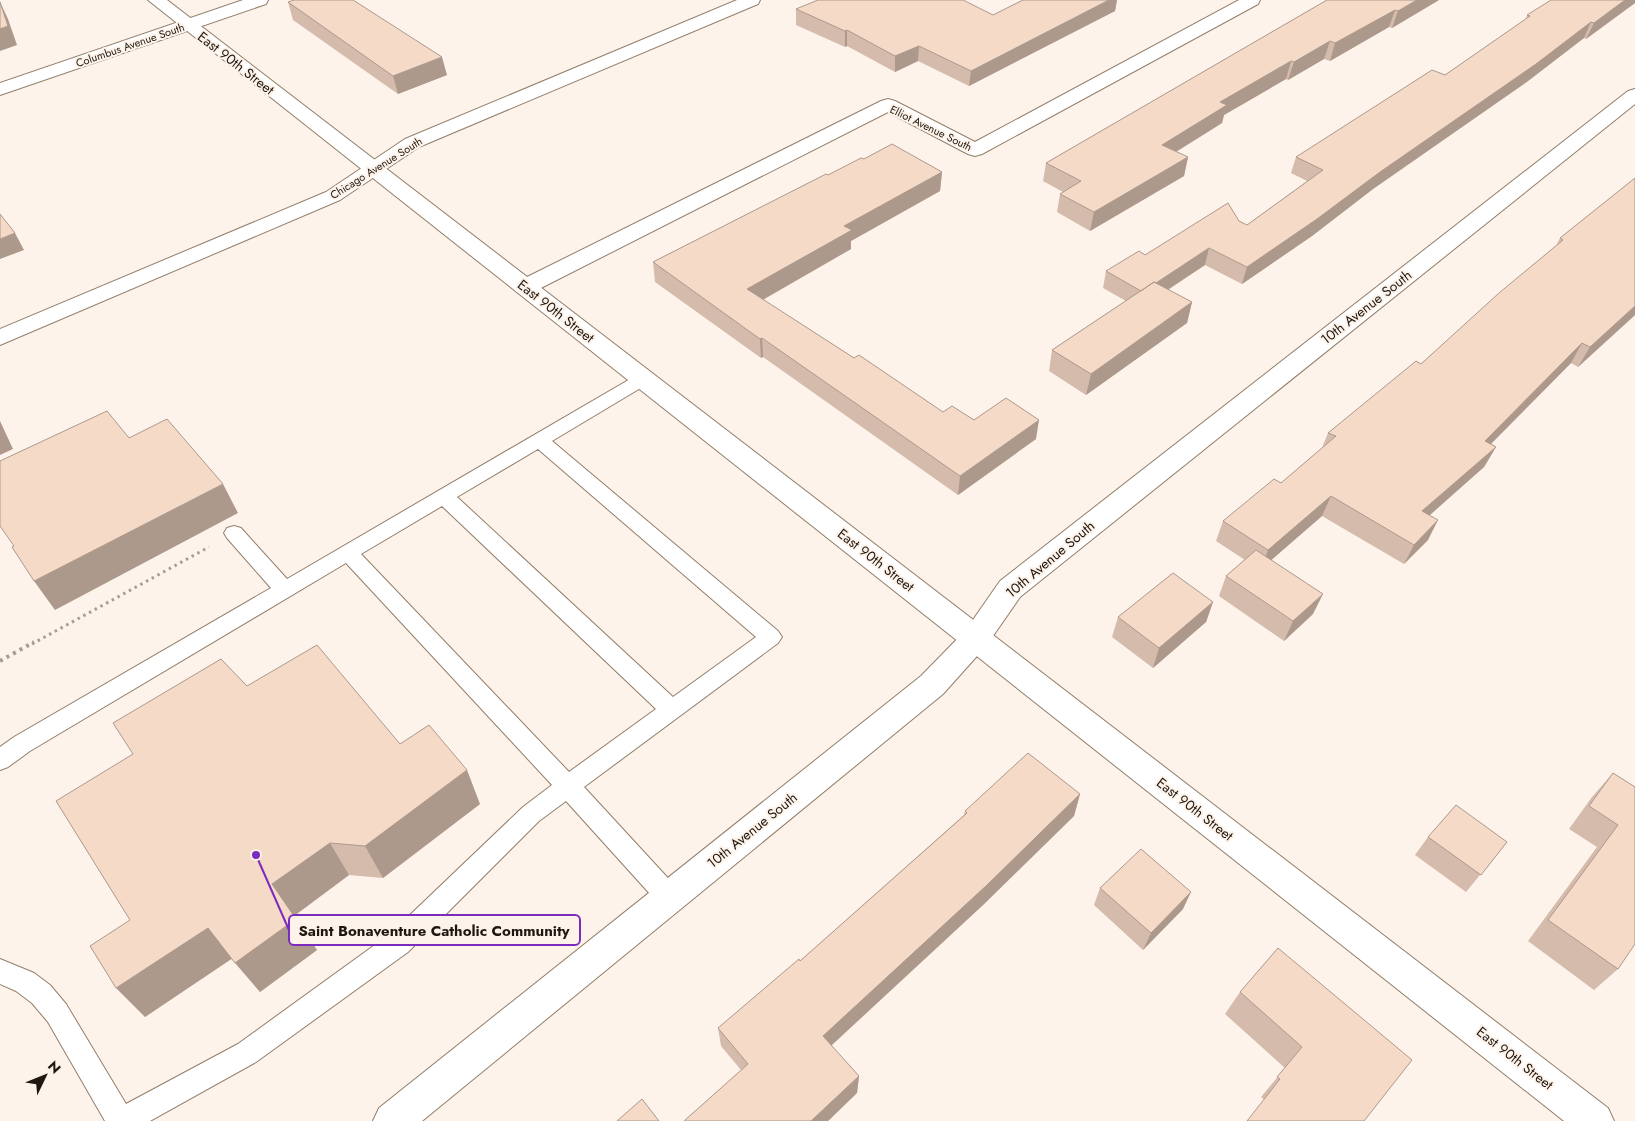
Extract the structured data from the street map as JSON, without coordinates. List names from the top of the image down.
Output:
{
  "streets": {
    "street": [
      "Columbus Avenue South",
      "East 90th Street",
      "Elliot Avenue South",
      "Chicago Avenue South",
      "10th Avenue South"
    ]
  },
  "crossings": [
    ["Columbus Avenue South", "East 90th Street"],
    ["East 90th Street", "Elliot Avenue South"],
    ["East 90th Street", "Chicago Avenue South"],
    ["East 90th Street", "10th Avenue South"]
  ],
  "places": ["Saint Bonaventure Catholic Community"],
  "north": "top right"
}
